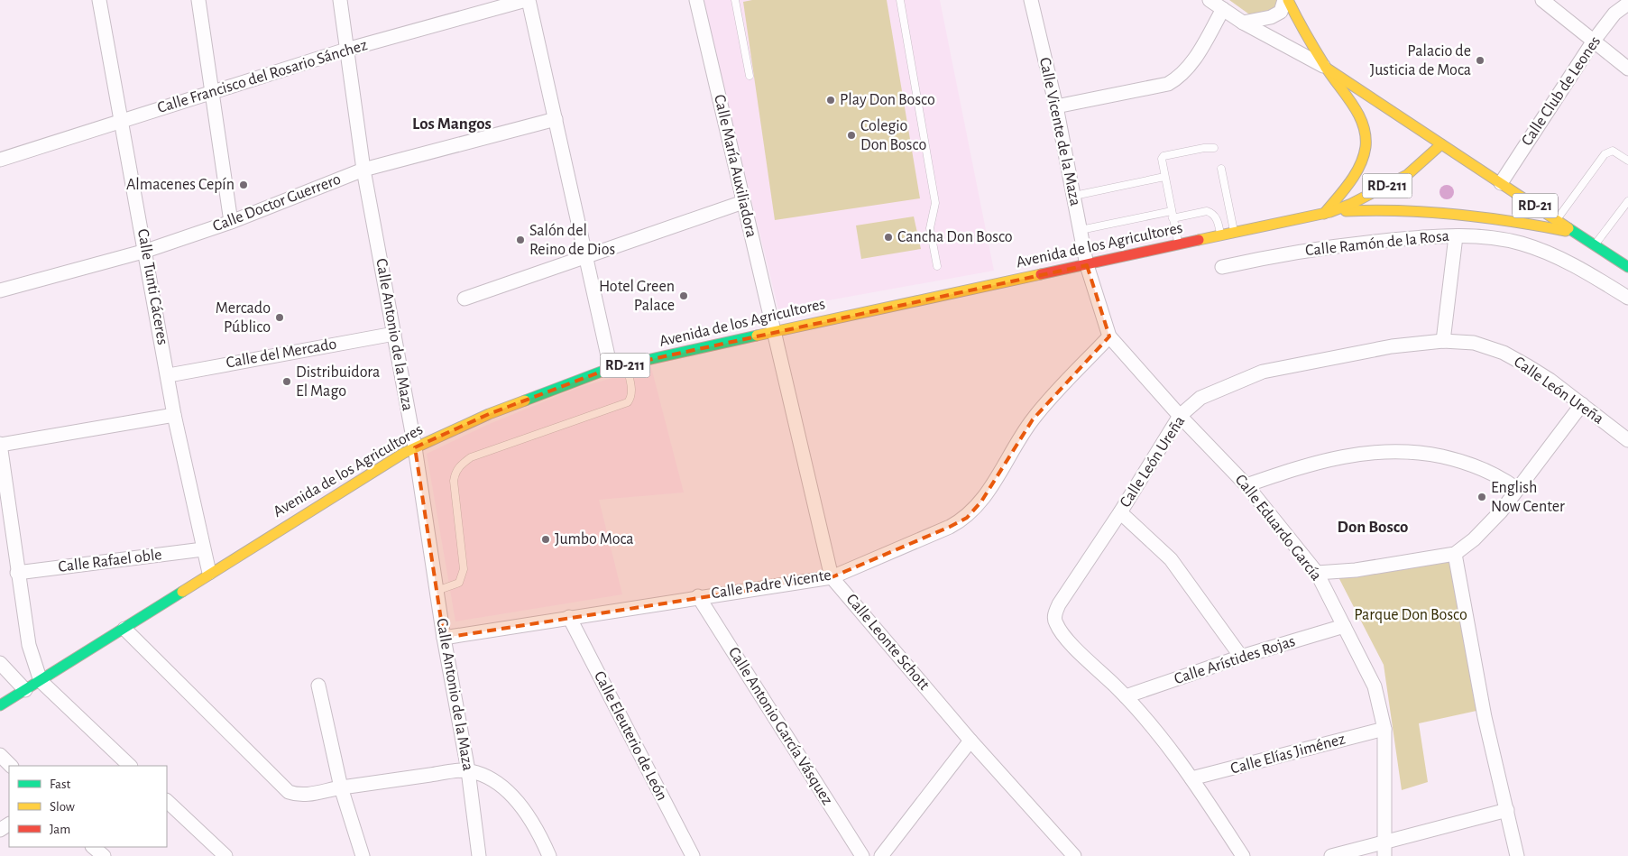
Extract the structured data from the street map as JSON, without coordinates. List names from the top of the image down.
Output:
{
  "streets": {
    "main road": ["RD-211", "RD-21", "Avenida de los Agricultores"],
    "street": [
      "Calle Francisco del Rosario Sánchez",
      "Calle Club de Leones",
      "Calle Vicente de la Maza",
      "Calle María Auxiliadora",
      "Calle Doctor Guerrero",
      "Calle Ramón de la Rosa",
      "Calle Tunti Cáceres",
      "Calle Antonio de la Maza",
      "Calle del Mercado",
      "Calle León Ureña",
      "Calle Eduardo García",
      "Calle Rafael oble",
      "Calle Padre Vicente",
      "Calle Leonte Schott",
      "Calle Arístides Rojas",
      "Calle Antonio García Vásquez",
      "Calle Eleuterio de León",
      "Calle Elías Jiménez"
    ]
  },
  "crossings": [
    ["Calle Francisco del Rosario Sánchez", "Calle Tunti Cáceres"],
    ["Calle Francisco del Rosario Sánchez", "Calle Antonio de la Maza"],
    ["Calle Club de Leones", "RD-21"],
    ["Calle Vicente de la Maza", "Avenida de los Agricultores"],
    ["Calle Vicente de la Maza", "Calle Eduardo García"],
    ["Calle María Auxiliadora", "Avenida de los Agricultores"],
    ["Calle María Auxiliadora", "Calle Leonte Schott"],
    ["Calle Doctor Guerrero", "Calle Tunti Cáceres"],
    ["Calle Doctor Guerrero", "Calle Antonio de la Maza"],
    ["RD-21", "Avenida de los Agricultores"],
    ["Avenida de los Agricultores", "Calle Tunti Cáceres"],
    ["Avenida de los Agricultores", "Calle Antonio de la Maza"],
    ["Avenida de los Agricultores", "Calle Eduardo García"],
    ["Avenida de los Agricultores", "Calle Leonte Schott"],
    ["Calle Tunti Cáceres", "Calle del Mercado"],
    ["Calle Tunti Cáceres", "Calle Rafael oble"],
    ["Calle Antonio de la Maza", "Calle del Mercado"],
    ["Calle Antonio de la Maza", "Calle Padre Vicente"],
    ["Calle León Ureña", "Calle Eduardo García"],
    ["Calle León Ureña", "Calle Arístides Rojas"],
    ["Calle León Ureña", "Calle Elías Jiménez"],
    ["Calle Eduardo García", "Calle Padre Vicente"],
    ["Calle Eduardo García", "Calle Arístides Rojas"],
    ["Calle Eduardo García", "Calle Elías Jiménez"],
    ["Calle Padre Vicente", "Calle Leonte Schott"],
    ["Calle Padre Vicente", "Calle Antonio García Vásquez"],
    ["Calle Padre Vicente", "Calle Eleuterio de León"]
  ],
  "districts": ["Los Mangos", "Don Bosco"],
  "parks": ["Parque Don Bosco"],
  "places": [
    "Palacio de Justicia de Moca",
    "Play Don Bosco",
    "Colegio Don Bosco",
    "Almacenes Cepín",
    "Cancha Don Bosco",
    "Salón del Reino de Dios",
    "Hotel Green Palace",
    "Mercado Público",
    "Distribuidora El Mago",
    "English Now Center",
    "Jumbo Moca"
  ],
  "legend": ["Fast", "Slow", "Jam"]
}
